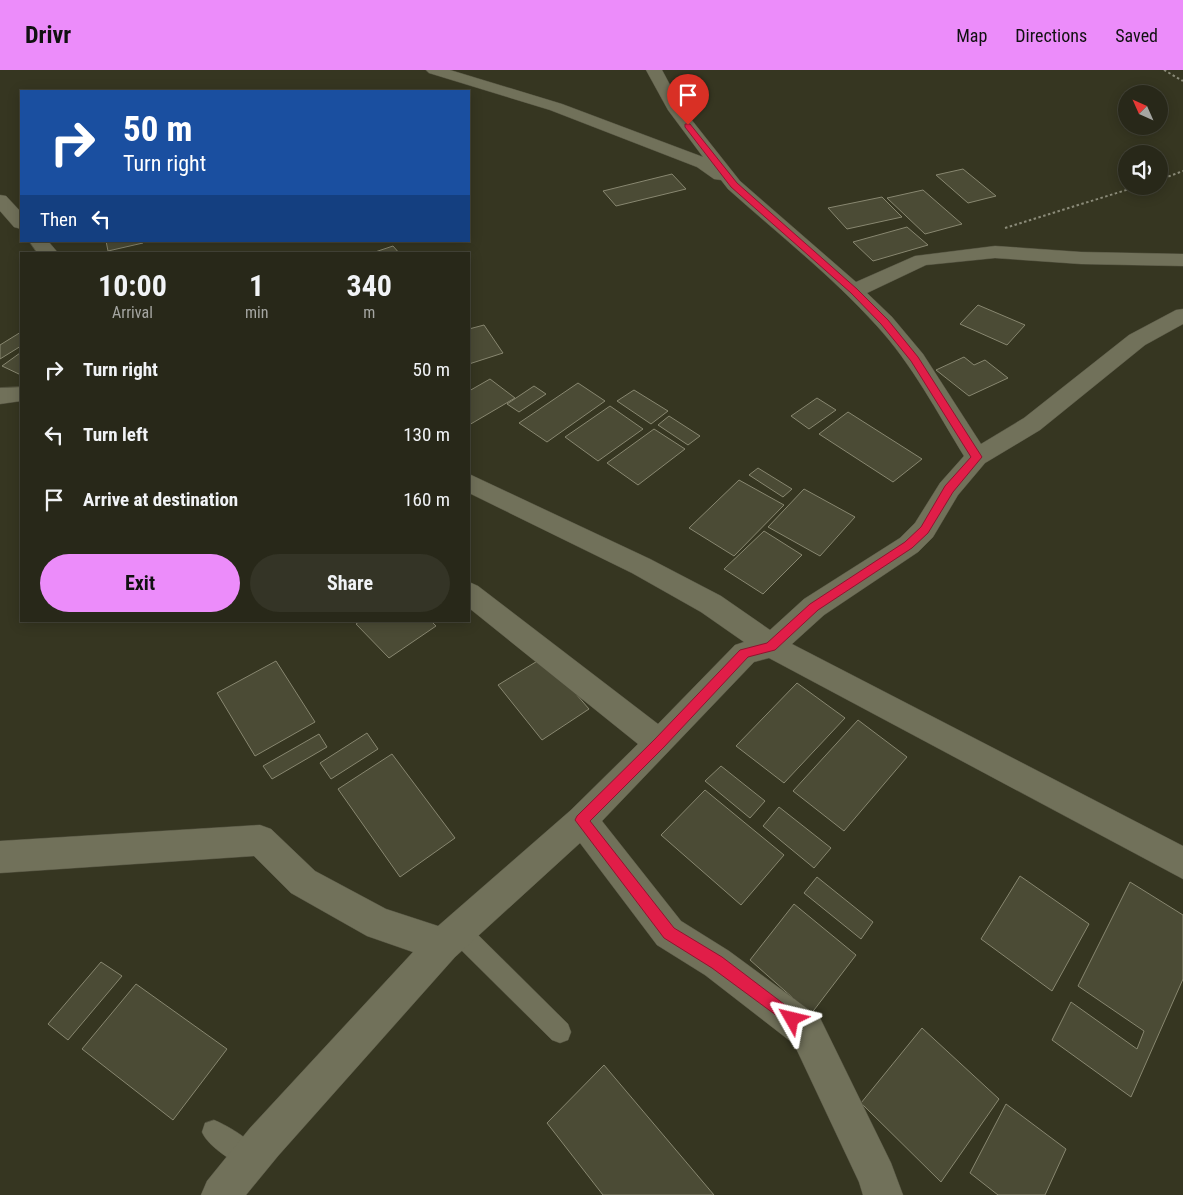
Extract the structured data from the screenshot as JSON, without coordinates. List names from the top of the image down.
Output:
{
  "north": "top left",
  "page": {
    "header": "Drivr",
    "nav": ["Map", "Directions", "Saved"],
    "turn": ["50 m", "Turn right"],
    "then": "Then",
    "eta": [
      "10:00",
      "Arrival",
      "1",
      "min",
      "340",
      "m"
    ],
    "list": [
      {
        "name": "Turn right",
        "value": "50 m"
      },
      {
        "name": "Turn left",
        "value": "130 m"
      },
      {
        "name": "Arrive at destination",
        "value": "160 m"
      }
    ],
    "buttons": ["Exit", "Share"]
  }
}
